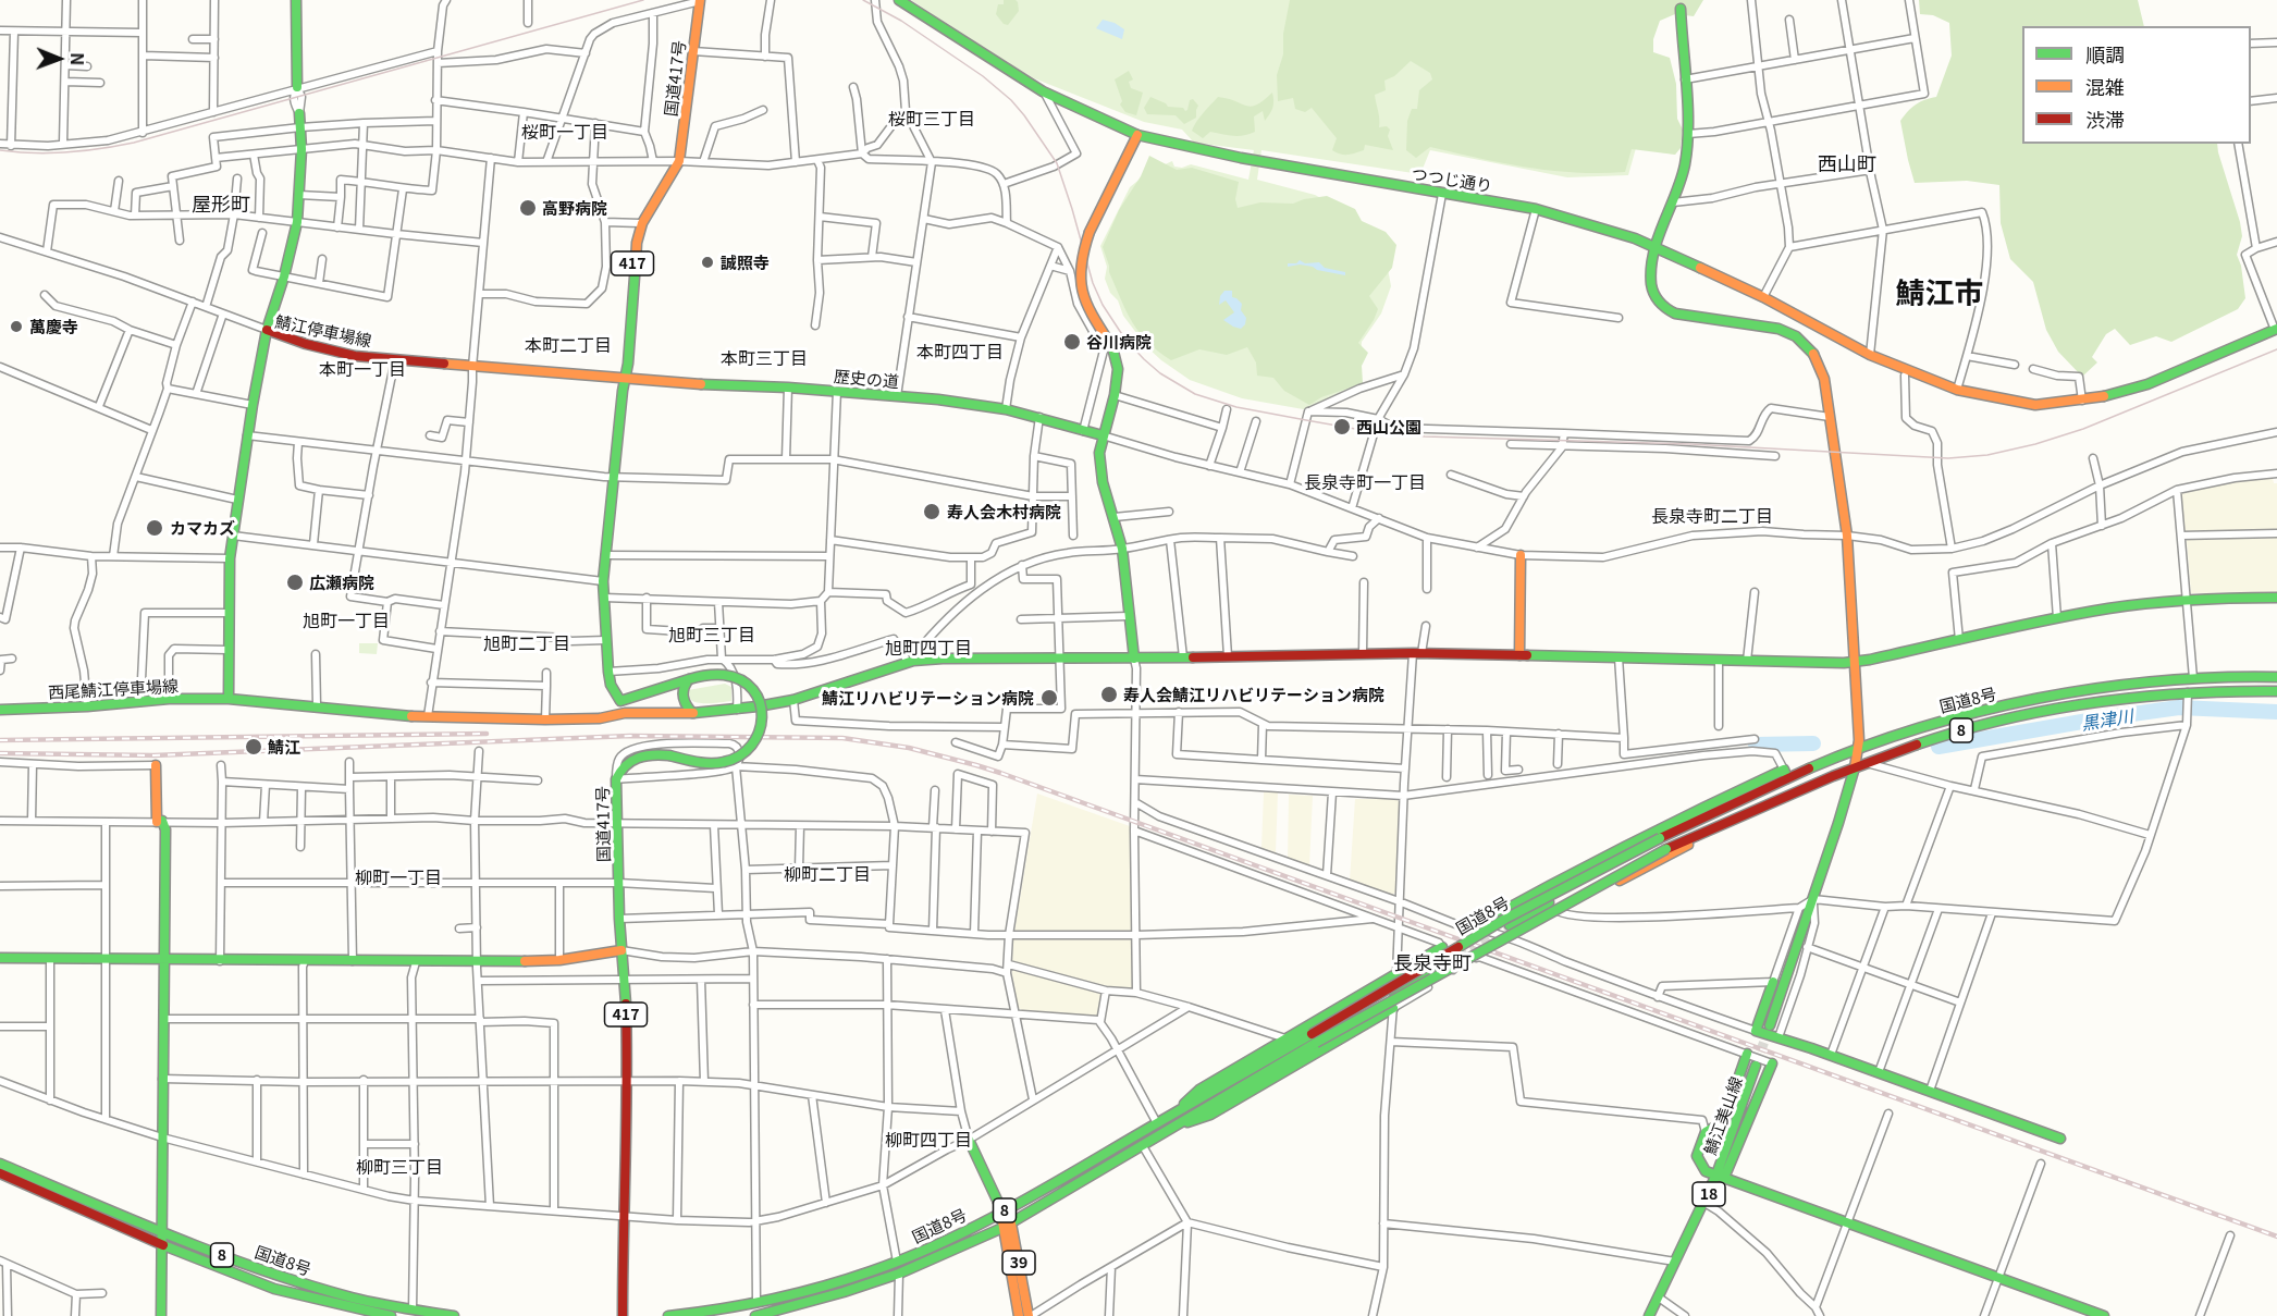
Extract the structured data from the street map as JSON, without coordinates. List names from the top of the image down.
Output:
{
  "streets": {
    "main road": [
      "国道417号",
      "つつじ通り",
      "417",
      "鯖江停車場線",
      "歴史の道",
      "西尾鯖江停車場線",
      "国道8号",
      "8",
      "鯖江美山線",
      "18",
      "39"
    ]
  },
  "crossings": [
    ["国道417号", "鯖江停車場線"],
    ["国道417号", "歴史の道"],
    ["鯖江停車場線", "歴史の道"],
    ["鯖江停車場線", "西尾鯖江停車場線"],
    ["国道8号", "39"]
  ],
  "districts": [
    "桜町三丁目",
    "桜町一丁目",
    "西山町",
    "屋形町",
    "鯖江市",
    "本町二丁目",
    "本町四丁目",
    "本町三丁目",
    "本町一丁目",
    "長泉寺町一丁目",
    "長泉寺町二丁目",
    "旭町一丁目",
    "旭町三丁目",
    "旭町二丁目",
    "旭町四丁目",
    "柳町二丁目",
    "柳町一丁目",
    "長泉寺町",
    "柳町四丁目",
    "柳町三丁目"
  ],
  "water": ["黒津川"],
  "places": [
    "高野病院",
    "誠照寺",
    "萬慶寺",
    "谷川病院",
    "西山公園",
    "寿人会木村病院",
    "カマカズ",
    "広瀬病院",
    "寿人会鯖江リハビリテーション病院",
    "鯖江リハビリテーション病院",
    "鯖江"
  ],
  "legend": ["順調", "混雑", "渋滞"],
  "north": "right"
}
